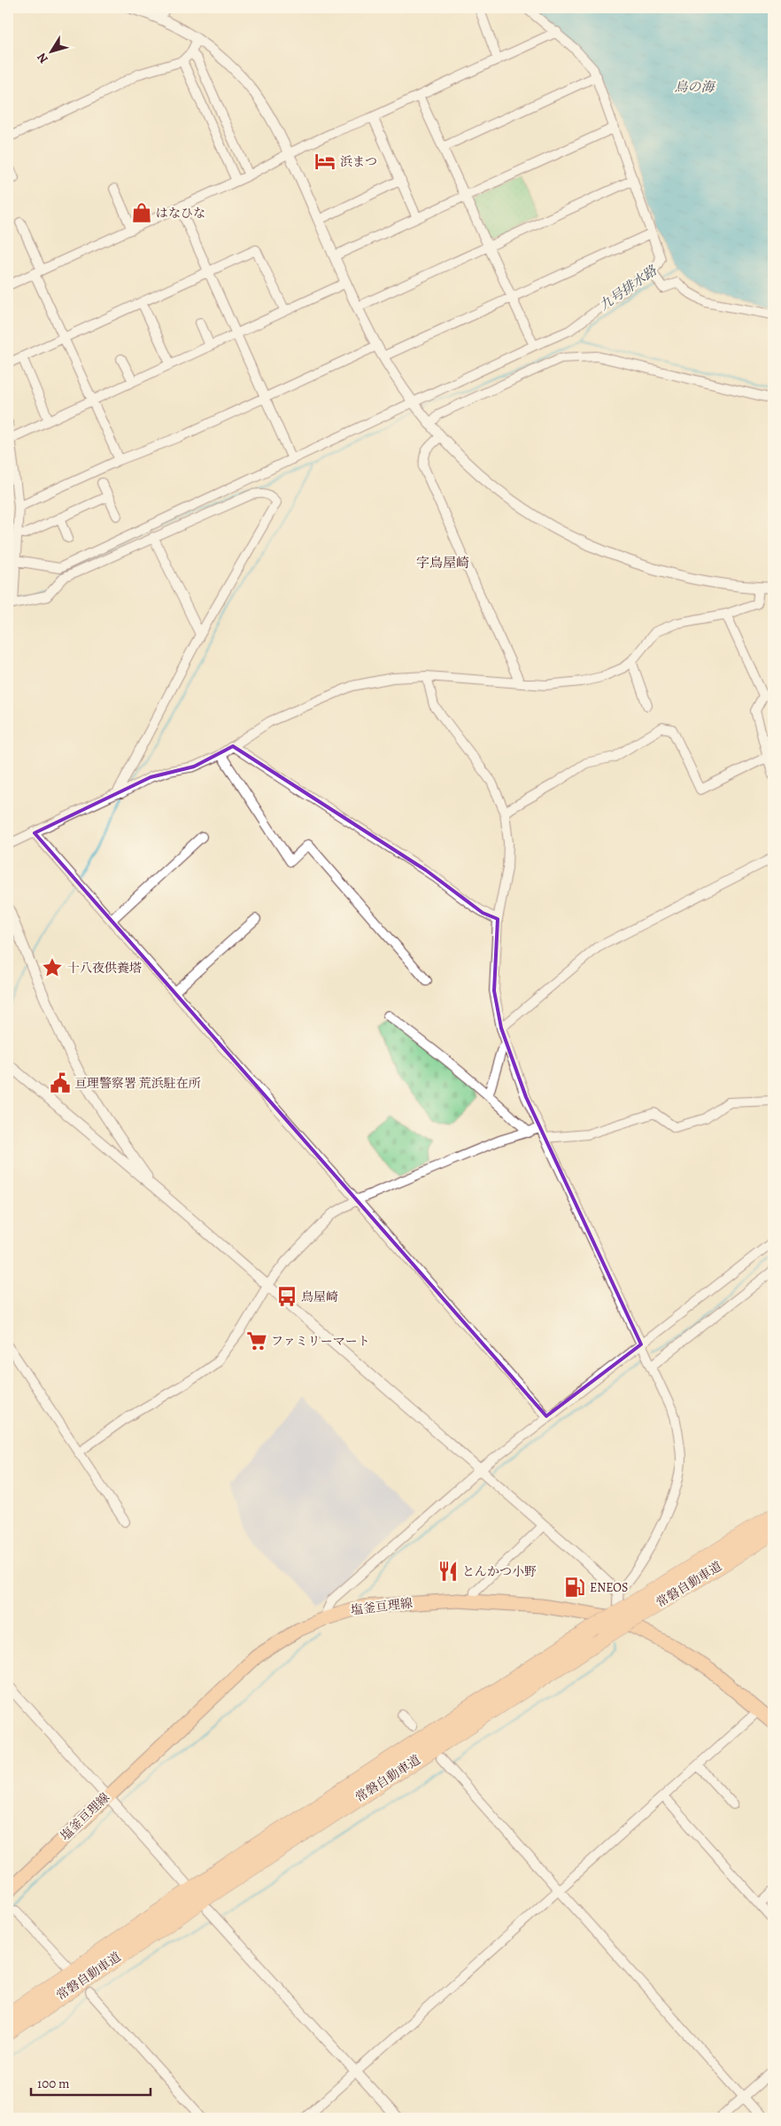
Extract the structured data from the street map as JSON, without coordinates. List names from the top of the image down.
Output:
{
  "streets": {
    "highway": ["常磐自動車道"],
    "main road": ["塩釜亘理線"]
  },
  "districts": ["字鳥屋崎"],
  "water": ["鳥の海", "九号排水路"],
  "places": {
    "hotel": ["浜まつ"],
    "shop": ["はなひな"],
    "place": ["十八夜供養塔"],
    "public building": ["亘理警察署 荒浜駐在所"],
    "bus stop": ["鳥屋崎"],
    "supermarket": ["ファミリーマート"],
    "restaurant": ["とんかつ小野"],
    "fuel station": ["ENEOS"]
  },
  "scale_bar": "100 m",
  "north": "bottom left"
}
